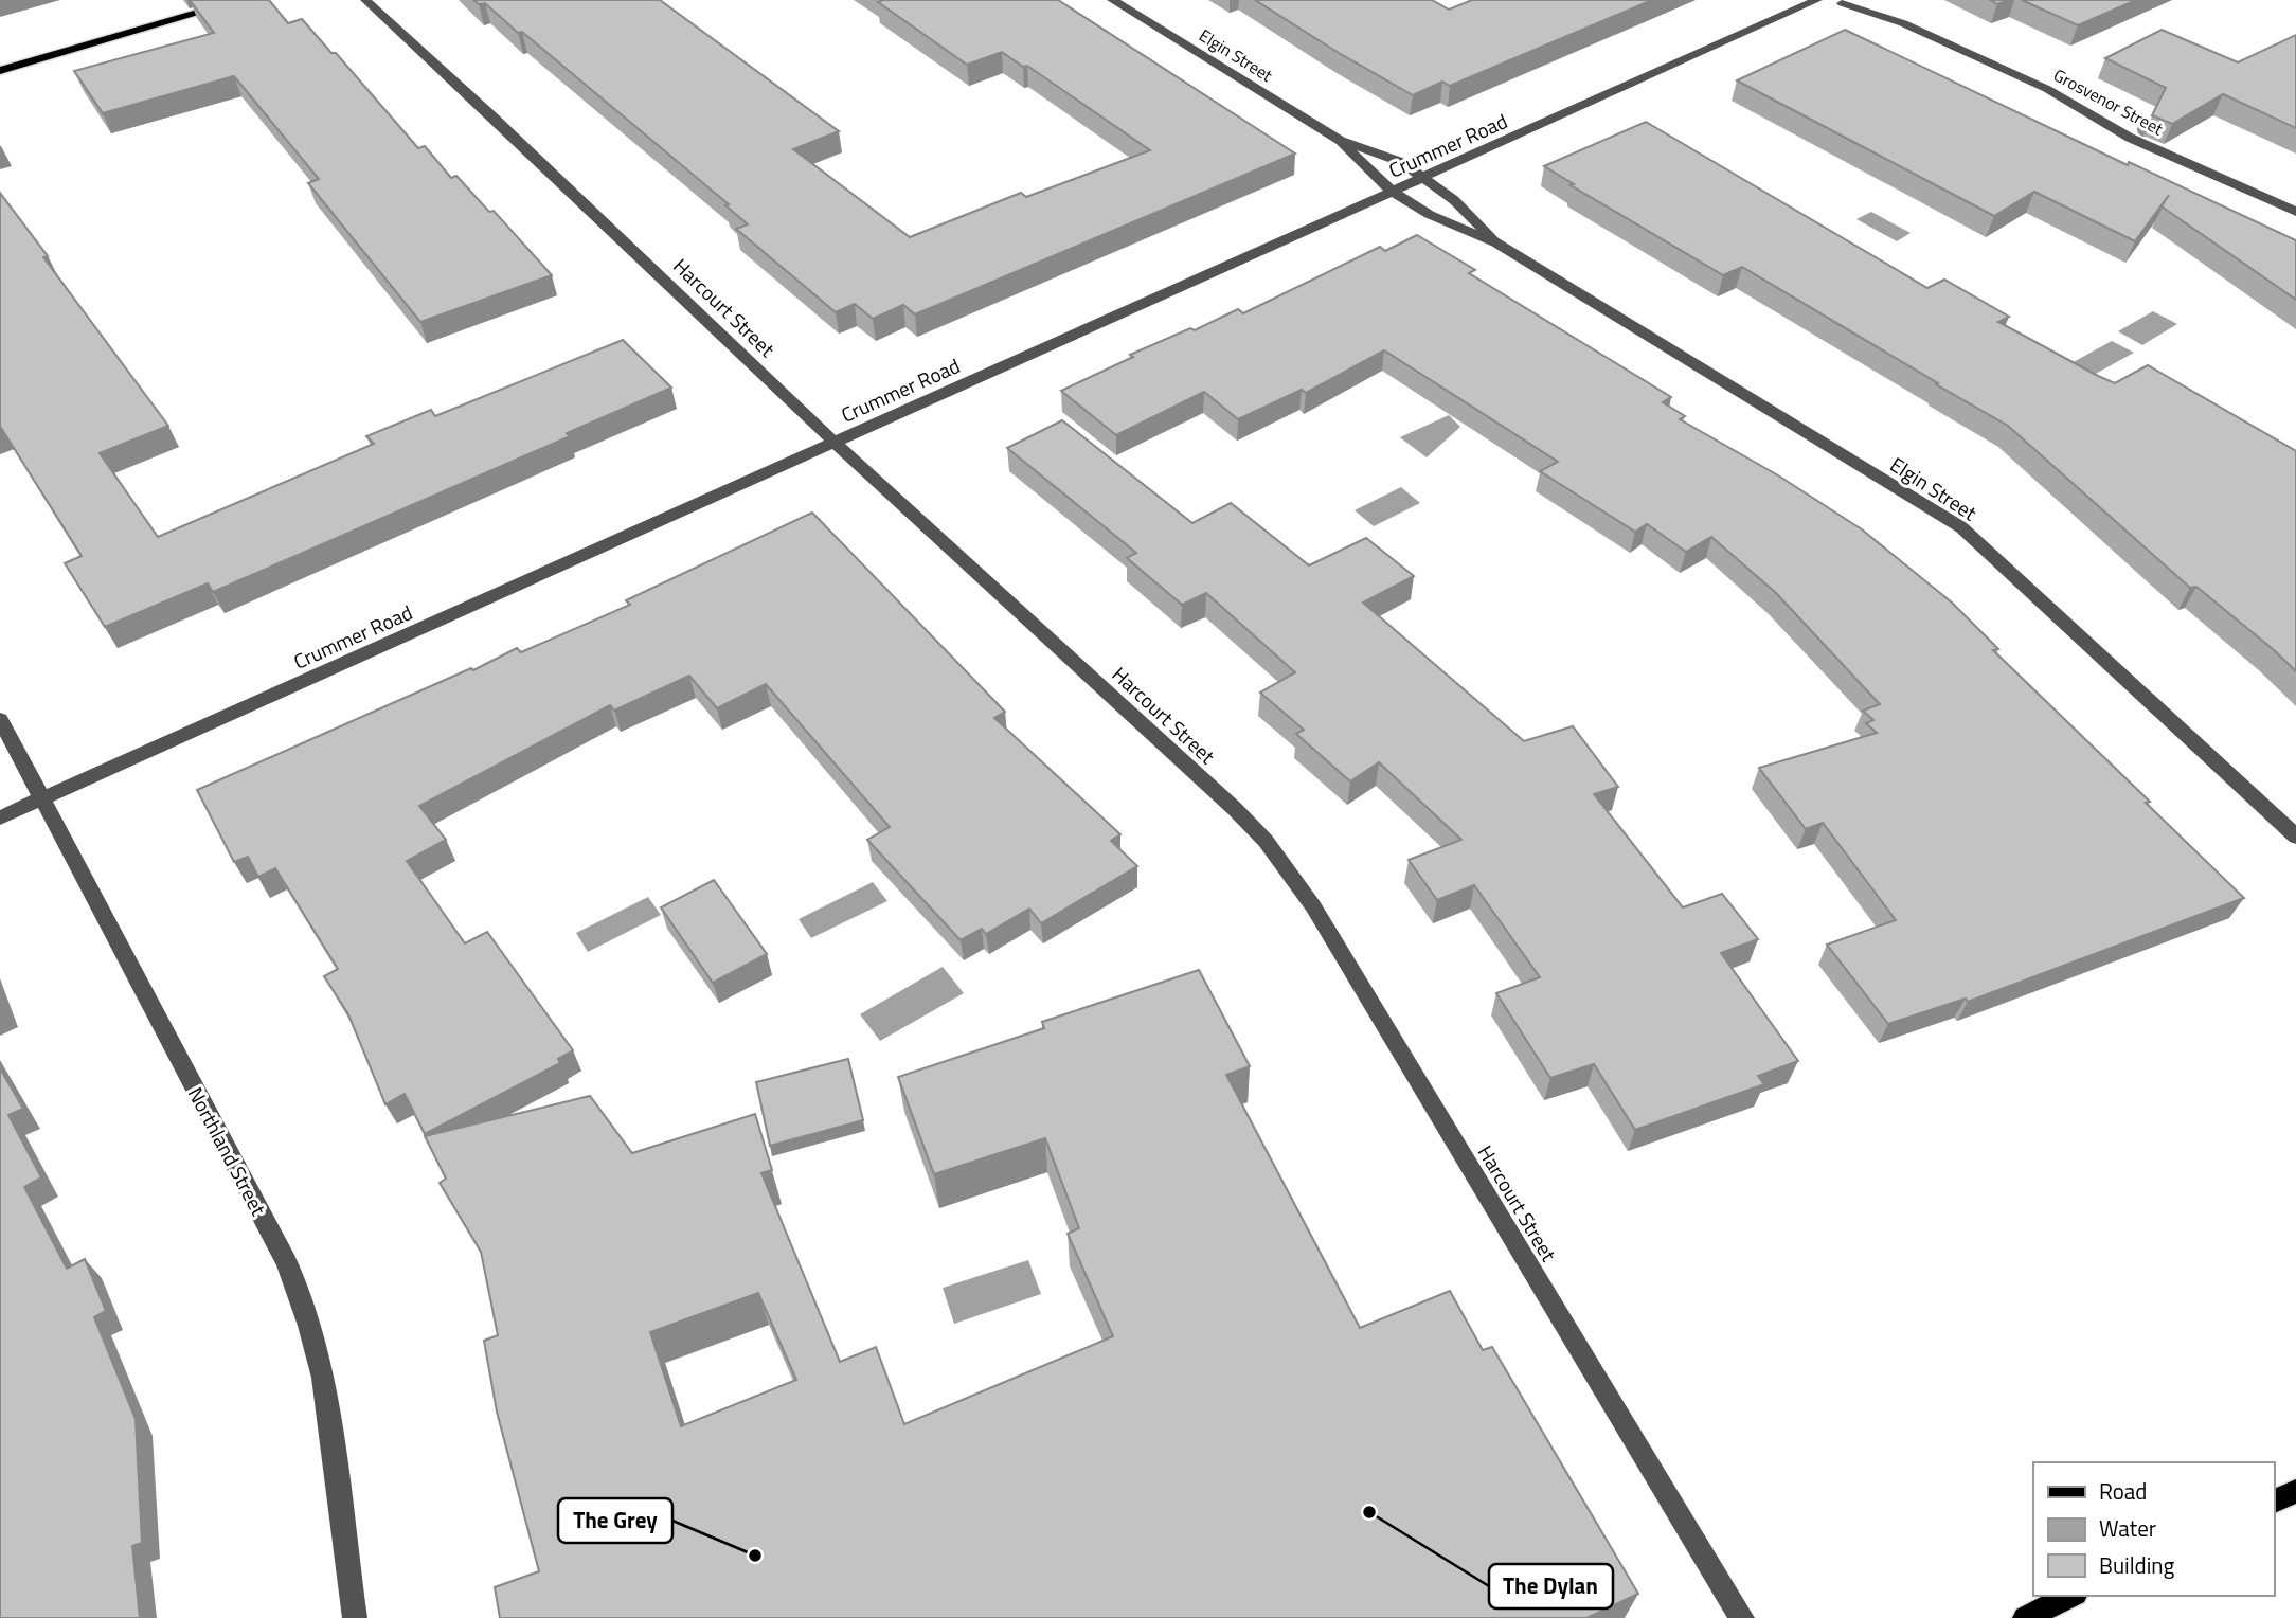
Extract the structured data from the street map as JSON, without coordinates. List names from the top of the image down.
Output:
{
  "streets": {
    "street": [
      "Elgin Street",
      "Grosvenor Street",
      "Crummer Road",
      "Harcourt Street",
      "Northland Street"
    ]
  },
  "crossings": [
    ["Elgin Street", "Crummer Road"],
    ["Crummer Road", "Harcourt Street"],
    ["Crummer Road", "Northland Street"]
  ],
  "places": ["The Dylan", "The Grey"],
  "legend": ["Road", "Water", "Building"]
}
